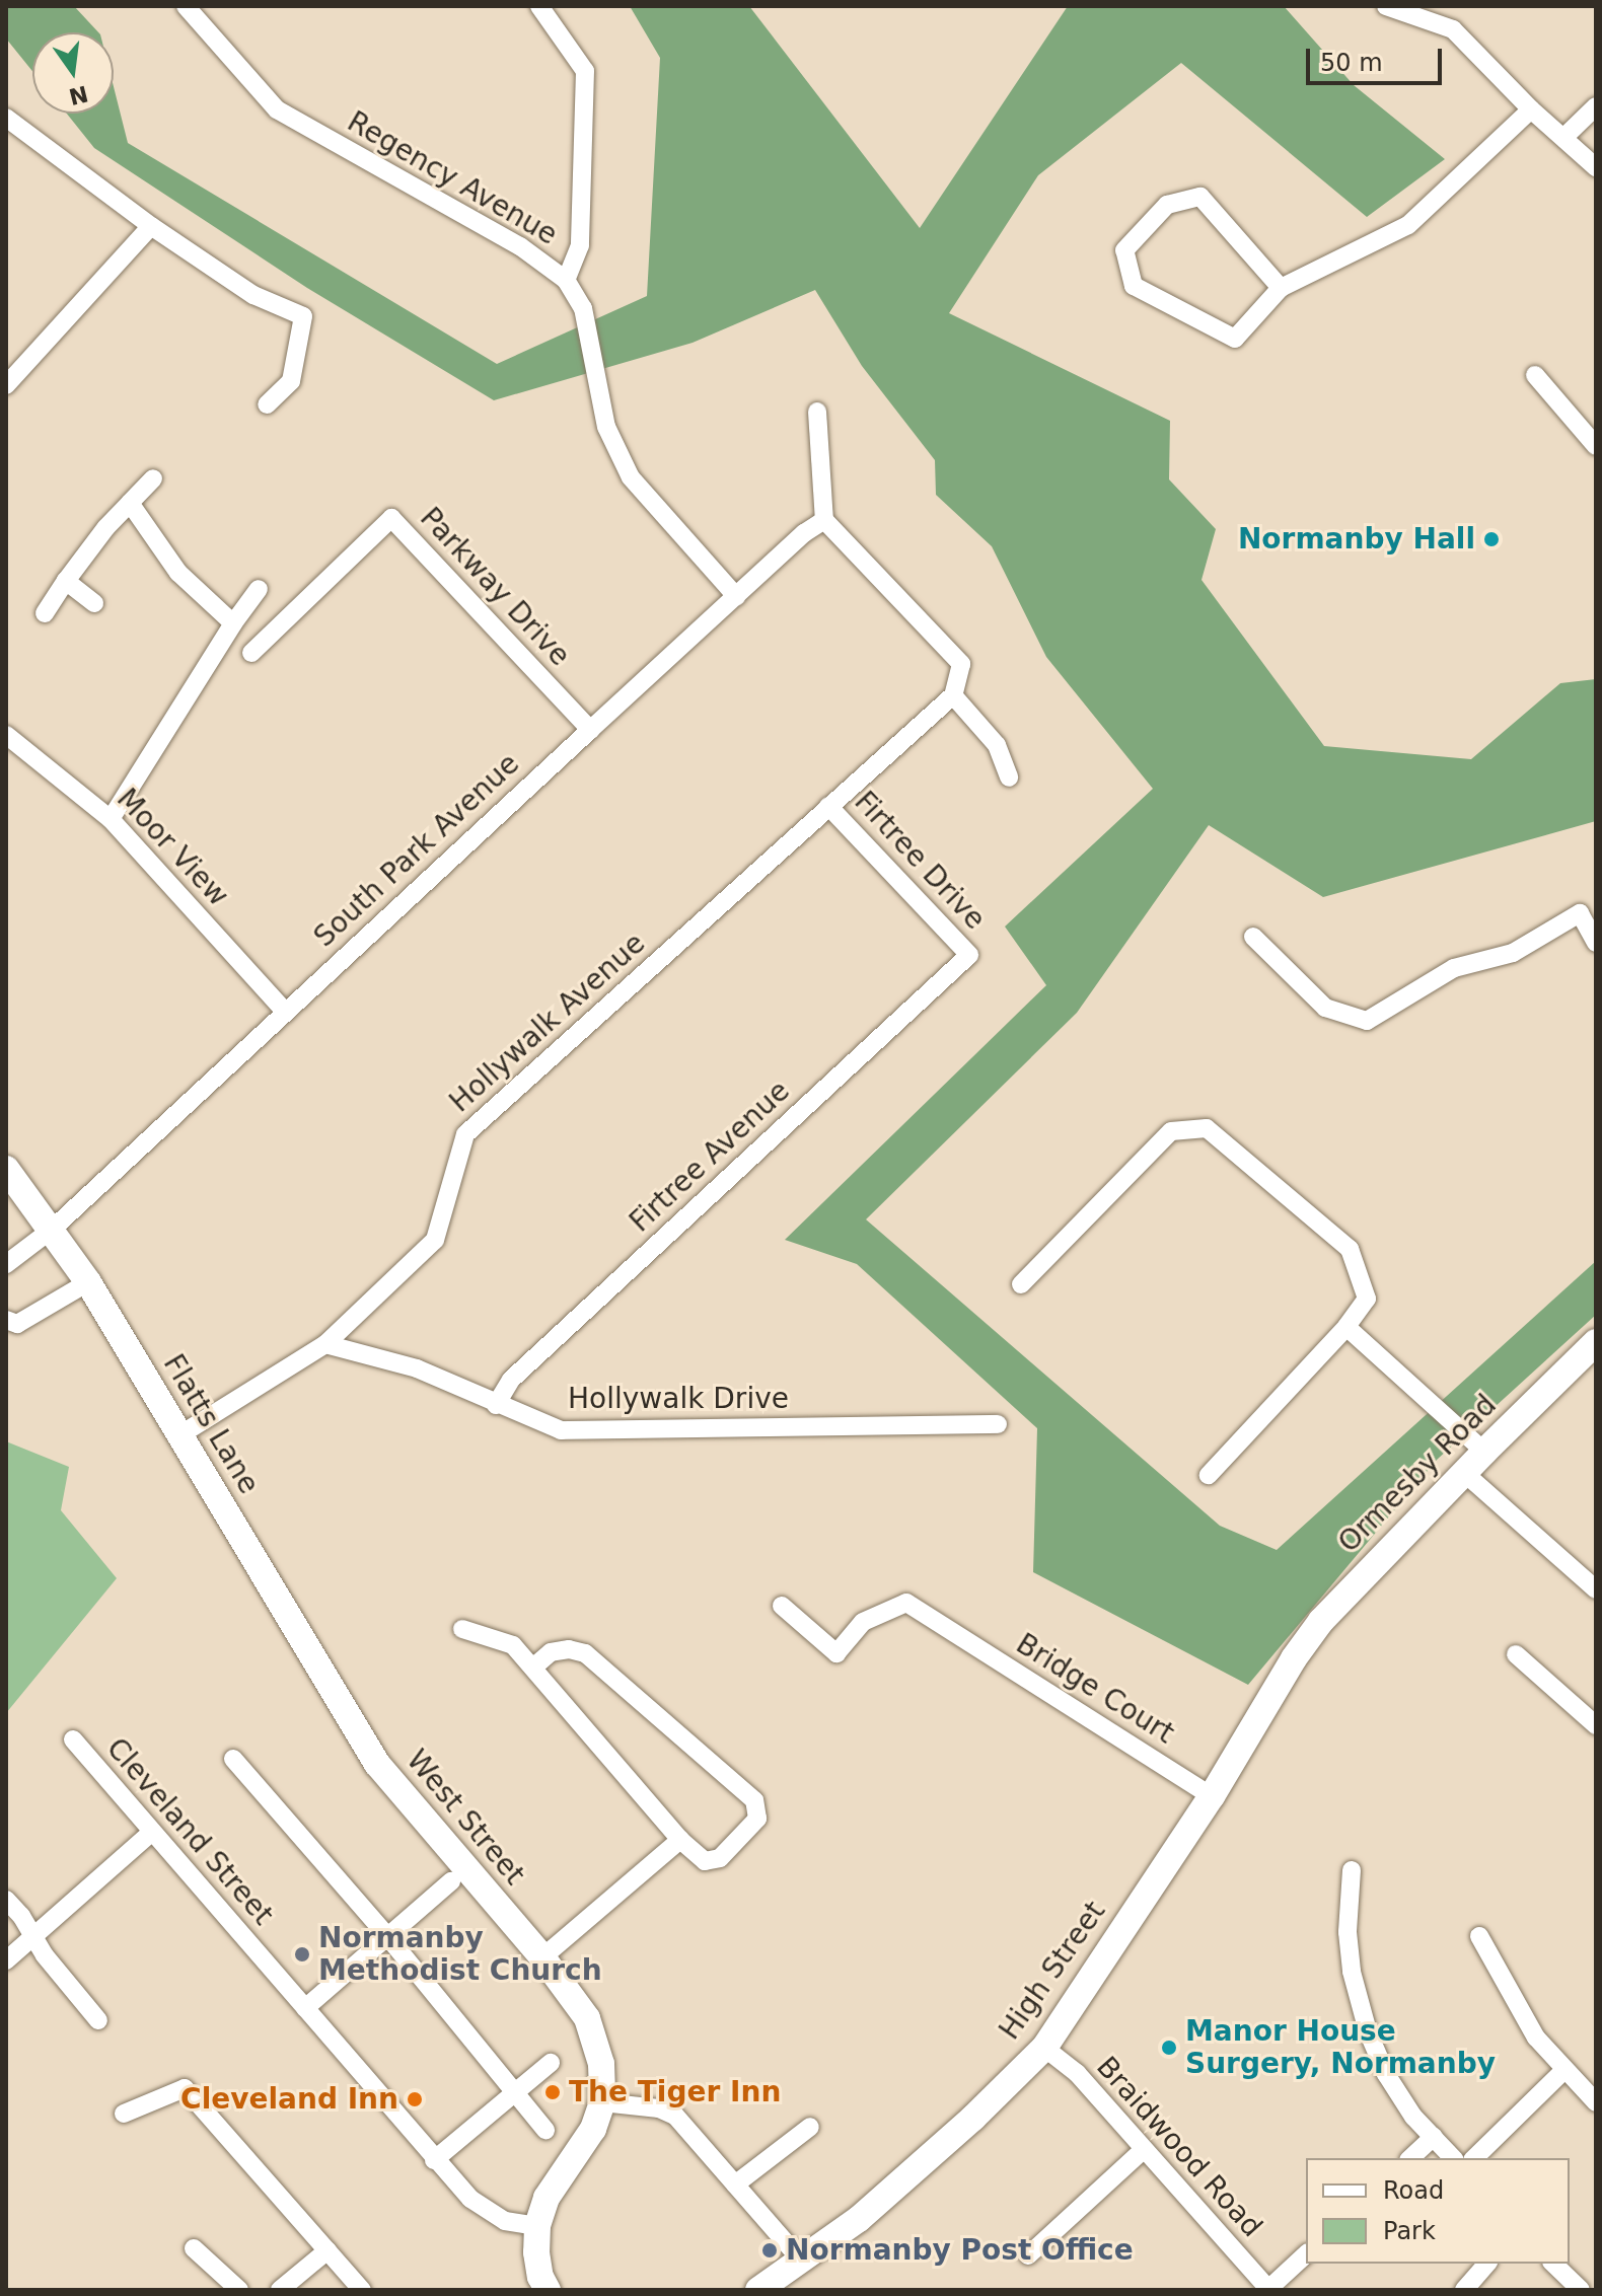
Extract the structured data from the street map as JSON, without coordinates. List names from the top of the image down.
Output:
{
  "streets": {
    "street": [
      "Regency Avenue",
      "Parkway Drive",
      "Moor View",
      "South Park Avenue",
      "Firtree Drive",
      "Hollywalk Avenue",
      "Firtree Avenue",
      "Hollywalk Drive",
      "Flatts Lane",
      "Ormesby Road",
      "Bridge Court",
      "West Street",
      "Cleveland Street",
      "High Street",
      "Braidwood Road"
    ]
  },
  "crossings": [
    ["Regency Avenue", "South Park Avenue"],
    ["Parkway Drive", "South Park Avenue"],
    ["Moor View", "South Park Avenue"],
    ["South Park Avenue", "Flatts Lane"],
    ["Firtree Drive", "Hollywalk Avenue"],
    ["Firtree Drive", "Firtree Avenue"],
    ["Hollywalk Avenue", "Hollywalk Drive"],
    ["Hollywalk Avenue", "Flatts Lane"],
    ["Firtree Avenue", "Hollywalk Drive"],
    ["Flatts Lane", "West Street"],
    ["Ormesby Road", "High Street"],
    ["Bridge Court", "High Street"],
    ["High Street", "Braidwood Road"]
  ],
  "places": [
    "Normanby Hall",
    "Normanby Methodist Church",
    "Manor House Surgery, Normanby",
    "The Tiger Inn",
    "Cleveland Inn",
    "Normanby Post Office"
  ],
  "legend": ["Road", "Park"],
  "scale_bar": "50 m",
  "north": "bottom"
}
